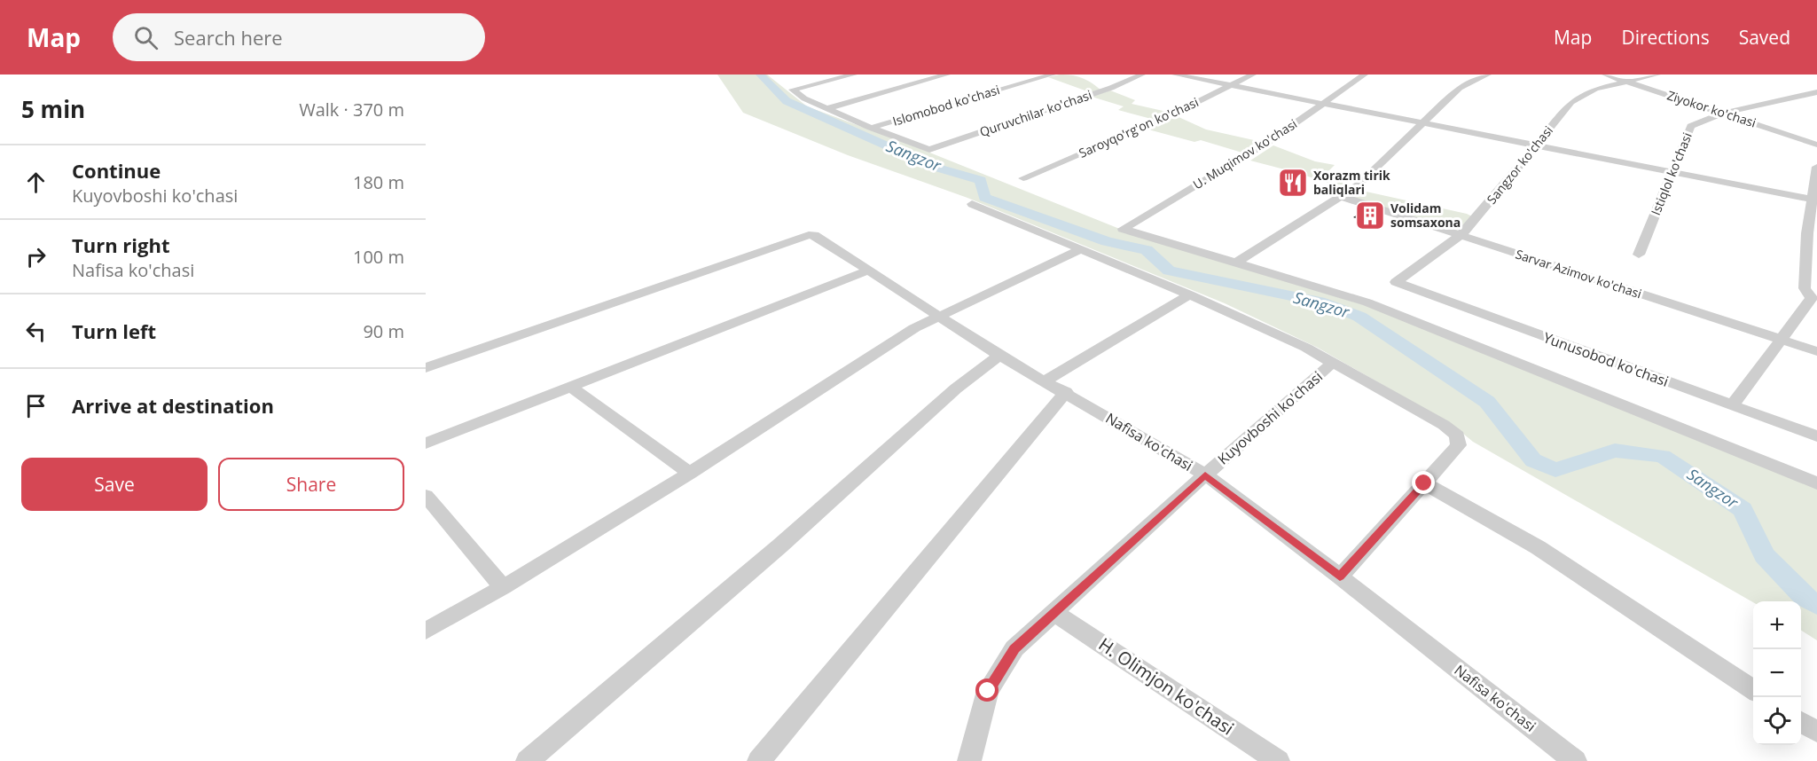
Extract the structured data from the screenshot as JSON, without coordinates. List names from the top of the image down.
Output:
{
  "streets": {
    "street": [
      "Islomobod ko'chasi",
      "Ziyokor ko'chasi",
      "Quruvchilar ko'chasi",
      "Saroyqo'rg'on ko'chasi",
      "U. Muqimov ko'chasi",
      "Sangzor ko'chasi",
      "Istiqlol ko'chasi",
      "Sarvar Azimov ko'chasi",
      "Yunusobod ko'chasi",
      "Kuyovboshi ko'chasi",
      "Nafisa ko'chasi",
      "H. Olimjon ko'chasi"
    ]
  },
  "crossings": [
    ["Islomobod ko'chasi", "Quruvchilar ko'chasi"],
    ["Ziyokor ko'chasi", "Sangzor ko'chasi"],
    ["Ziyokor ko'chasi", "Istiqlol ko'chasi"],
    ["Sangzor ko'chasi", "Sarvar Azimov ko'chasi"],
    ["Sangzor ko'chasi", "Yunusobod ko'chasi"],
    ["Kuyovboshi ko'chasi", "Nafisa ko'chasi"],
    ["Kuyovboshi ko'chasi", "H. Olimjon ko'chasi"]
  ],
  "water": ["Sangzor"],
  "places": {
    "restaurant": ["Xorazm tirik baliqlari"],
    "building": ["Volidam somsaxona"]
  },
  "page": {
    "header": "Map",
    "search": "Search here",
    "nav": ["Map", "Directions", "Saved"],
    "heading": ["5 min", "Walk · 370 m"],
    "list": [
      ["Continue", "Kuyovboshi ko'chasi", "180 m"],
      ["Turn right", "Nafisa ko'chasi", "100 m"],
      ["Turn left", "90 m"],
      "Arrive at destination"
    ],
    "buttons": ["Save", "Share"],
    "map_buttons": ["+", "−"]
  }
}
